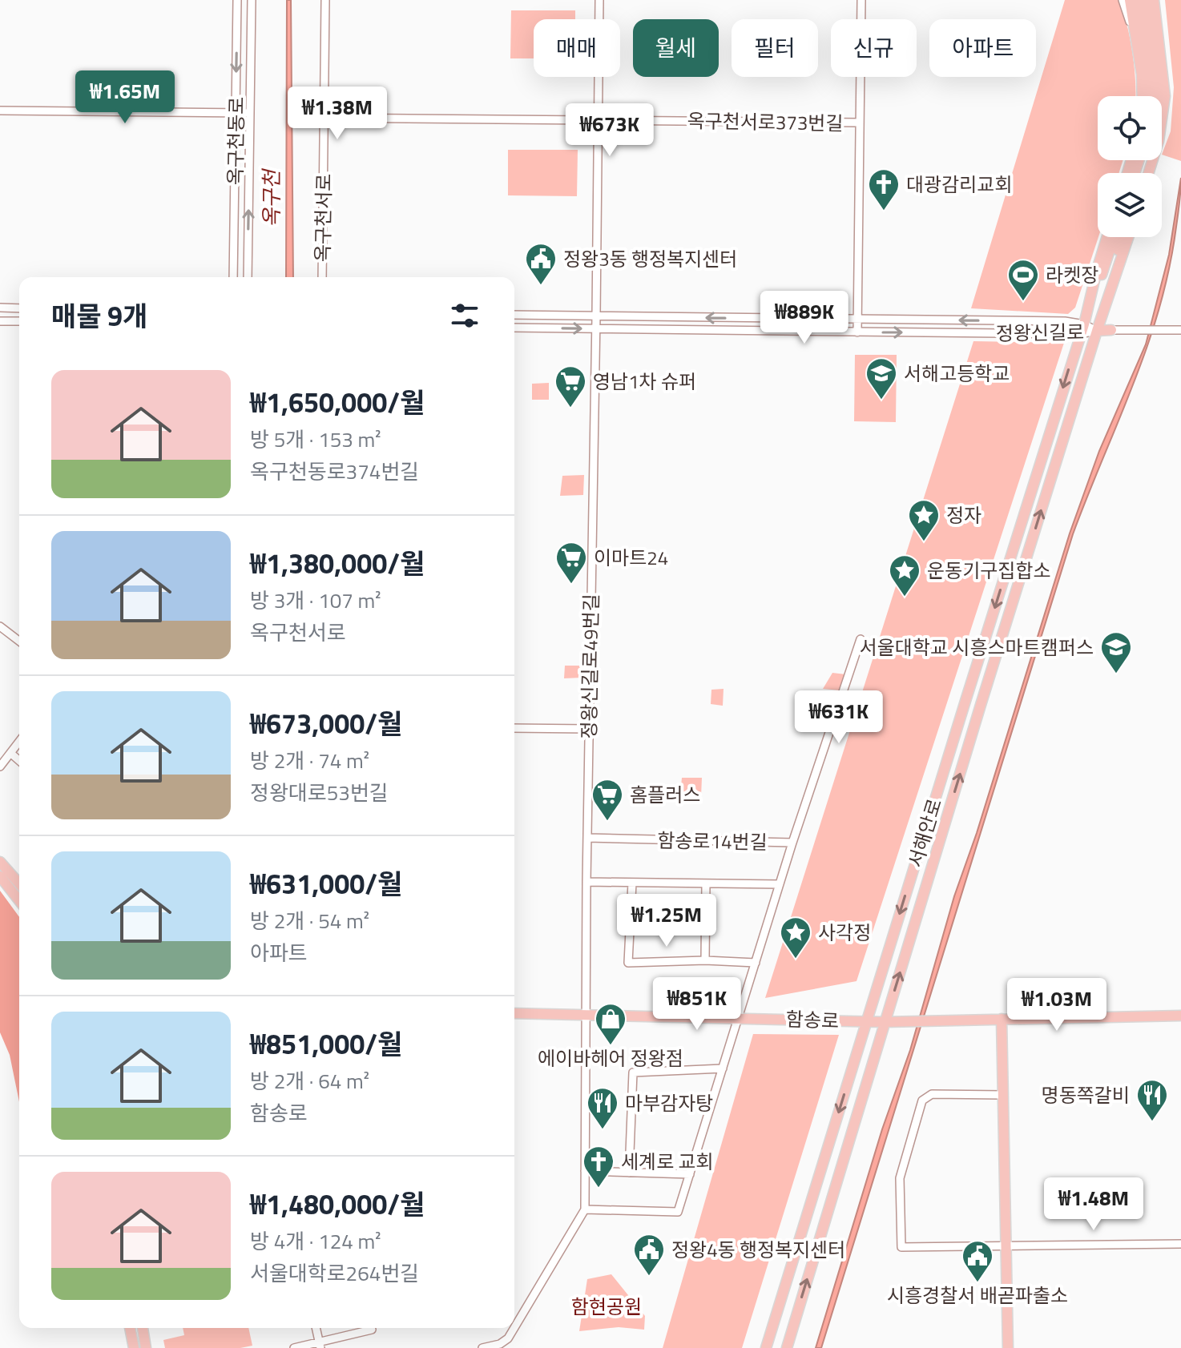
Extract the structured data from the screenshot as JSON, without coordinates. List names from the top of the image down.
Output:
{
  "streets": {
    "main road": ["서해안로", "함송로"],
    "street": [
      "옥구천서로373번길",
      "옥구천동로",
      "옥구천서로",
      "정왕신길로",
      "정왕신길로49번길",
      "함송로14번길"
    ]
  },
  "crossings": [
    ["옥구천서로373번길", "옥구천서로"],
    ["옥구천서로373번길", "정왕신길로49번길"],
    ["정왕신길로", "정왕신길로49번길"],
    ["정왕신길로", "서해안로"],
    ["정왕신길로49번길", "함송로14번길"],
    ["정왕신길로49번길", "함송로"],
    ["서해안로", "함송로"],
    ["함송로14번길", "함송로"]
  ],
  "water": ["옥구천"],
  "parks": ["함현공원"],
  "places": {
    "church": ["대광감리교회", "세계로 교회"],
    "public building": ["정왕3동 행정복지센터", "정왕4동 행정복지센터", "시흥경찰서 배곧파출소"],
    "sports": ["라켓장"],
    "school or university": ["서해고등학교", "서울대학교 시흥스마트캠퍼스"],
    "supermarket": ["영남1차 슈퍼", "이마트24", "홈플러스"],
    "place": ["정자", "운동기구집합소", "사각정"],
    "shop": ["에이바헤어 정왕점"],
    "restaurant": ["명동쪽갈비", "마부감자탕"]
  },
  "page": {
    "chip": [
      "매매",
      "월세",
      "필터",
      "신규",
      "아파트"
    ],
    "price": [
      "₩1.65M",
      "₩1.38M",
      "₩673K",
      "₩889K",
      "₩631K",
      "₩1.25M",
      "₩851K",
      "₩1.03M",
      "₩1.48M"
    ],
    "heading": "매물 9개",
    "list": [
      {
        "name": "₩1,650,000/월",
        "note": "방 5개 · 153 m² · 옥구천동로374번길"
      },
      {
        "name": "₩1,380,000/월",
        "note": "방 3개 · 107 m² · 옥구천서로"
      },
      {
        "name": "₩673,000/월",
        "note": "방 2개 · 74 m² · 정왕대로53번길"
      },
      {
        "name": "₩631,000/월",
        "note": "방 2개 · 54 m² · 아파트"
      },
      {
        "name": "₩851,000/월",
        "note": "방 2개 · 64 m² · 함송로"
      },
      {
        "name": "₩1,480,000/월",
        "note": "방 4개 · 124 m² · 서울대학로264번길"
      }
    ]
  }
}
